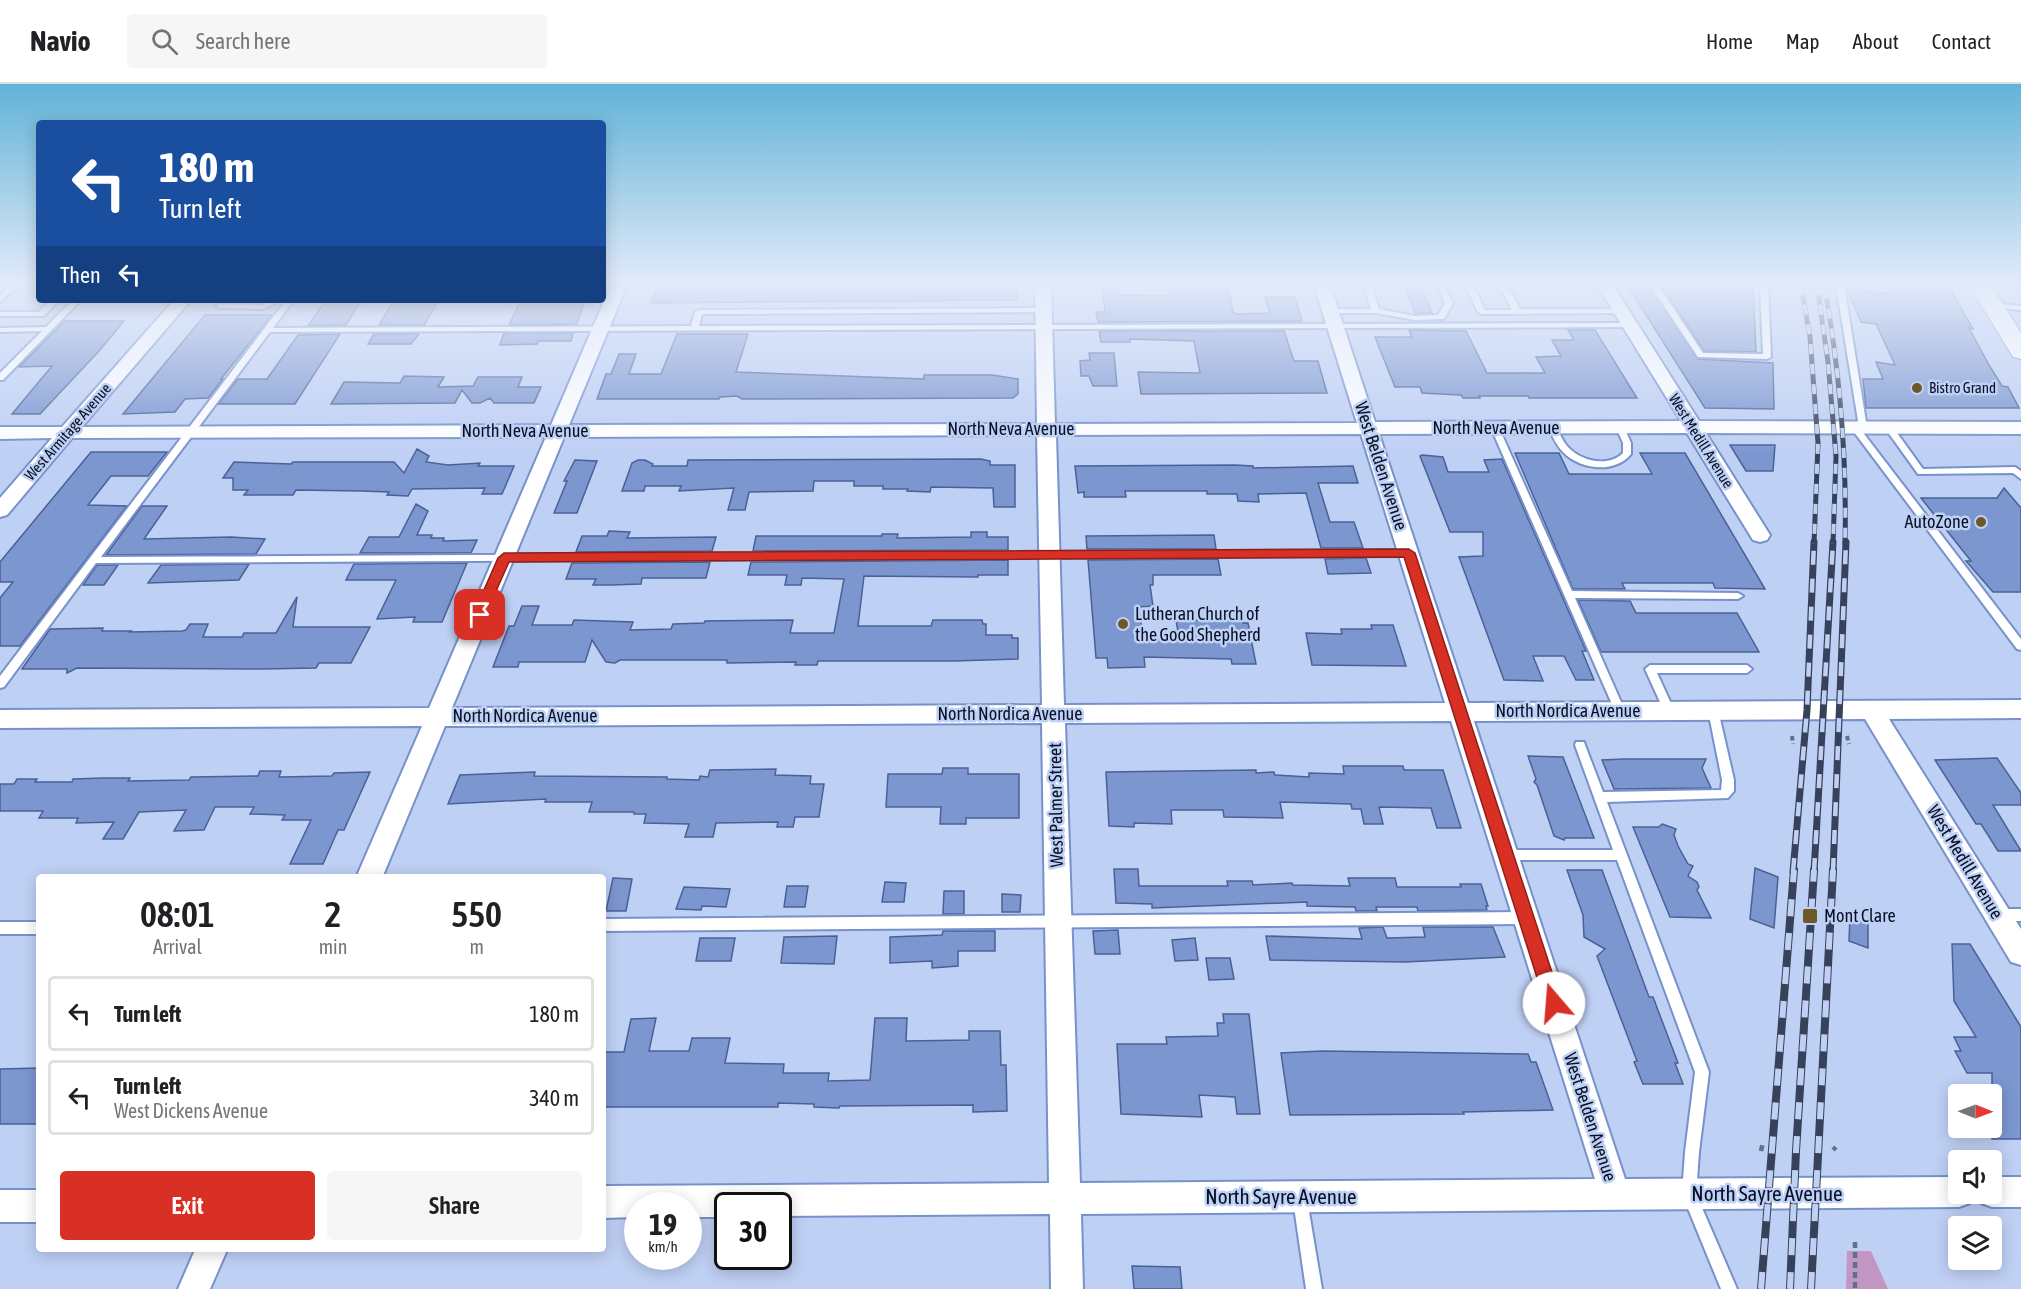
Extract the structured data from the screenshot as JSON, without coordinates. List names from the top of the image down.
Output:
{
  "streets": {
    "street": [
      "North Neva Avenue",
      "West Armitage Avenue",
      "West Medill Avenue",
      "West Belden Avenue",
      "North Nordica Avenue",
      "West Palmer Street",
      "North Sayre Avenue"
    ]
  },
  "crossings": [
    ["North Neva Avenue", "West Armitage Avenue"],
    ["North Neva Avenue", "West Medill Avenue"],
    ["North Neva Avenue", "West Belden Avenue"],
    ["North Neva Avenue", "West Palmer Street"],
    ["West Medill Avenue", "North Nordica Avenue"],
    ["West Belden Avenue", "North Nordica Avenue"],
    ["West Belden Avenue", "North Sayre Avenue"],
    ["North Nordica Avenue", "West Palmer Street"],
    ["West Palmer Street", "North Sayre Avenue"]
  ],
  "places": {
    "other": ["Bistro Grand", "AutoZone", "Lutheran Church of the Good Shepherd"],
    "transit": ["Mont Clare"]
  },
  "north": "right",
  "page": {
    "header": "Navio",
    "search": "Search here",
    "nav": [
      "Home",
      "Map",
      "About",
      "Contact"
    ],
    "turn": ["180 m", "Turn left"],
    "then": "Then",
    "eta": [
      "08:01",
      "Arrival",
      "2",
      "min",
      "550",
      "m"
    ],
    "list": [
      {
        "name": "Turn left",
        "value": "180 m"
      },
      {
        "name": "Turn left",
        "note": "West Dickens Avenue",
        "value": "340 m"
      }
    ],
    "buttons": ["Exit", "Share"],
    "speed": "19 km/h",
    "limit": "30"
  }
}
